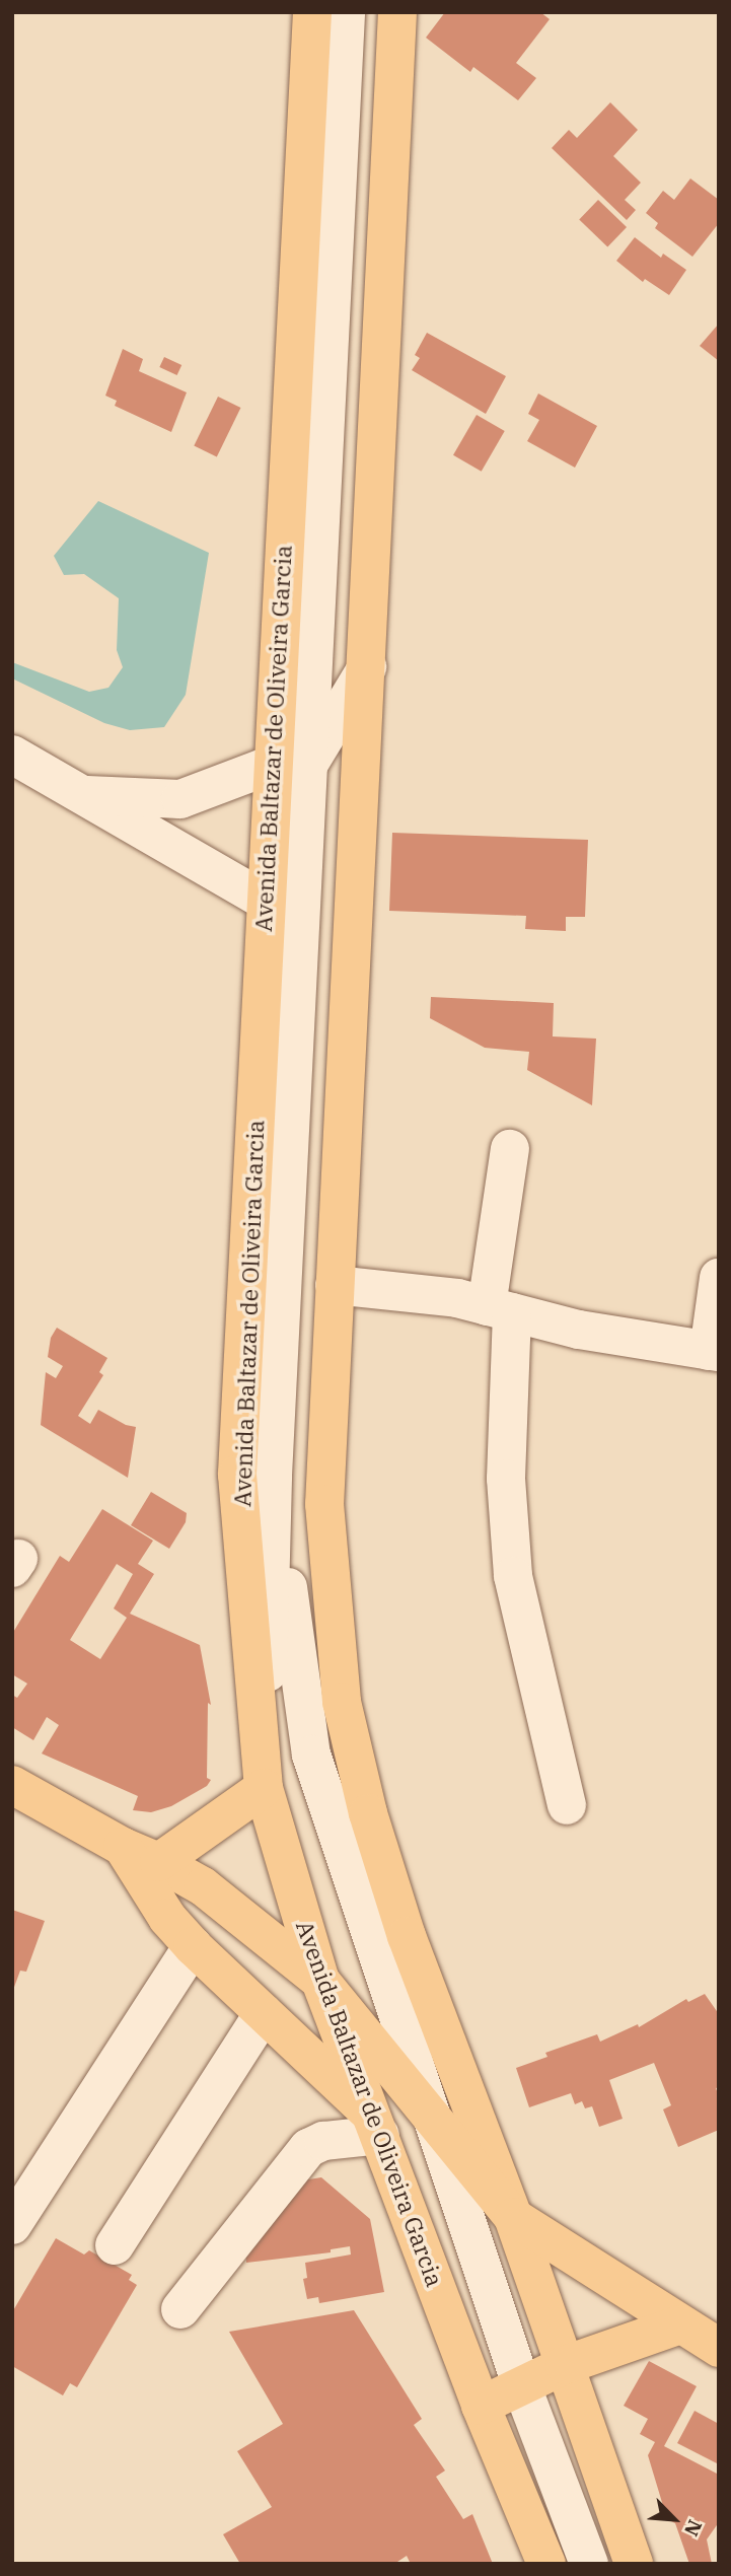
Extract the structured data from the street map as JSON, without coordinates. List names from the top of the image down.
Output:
{
  "streets": {
    "main road": ["Avenida Baltazar de Oliveira Garcia"]
  },
  "north": "bottom right"
}
